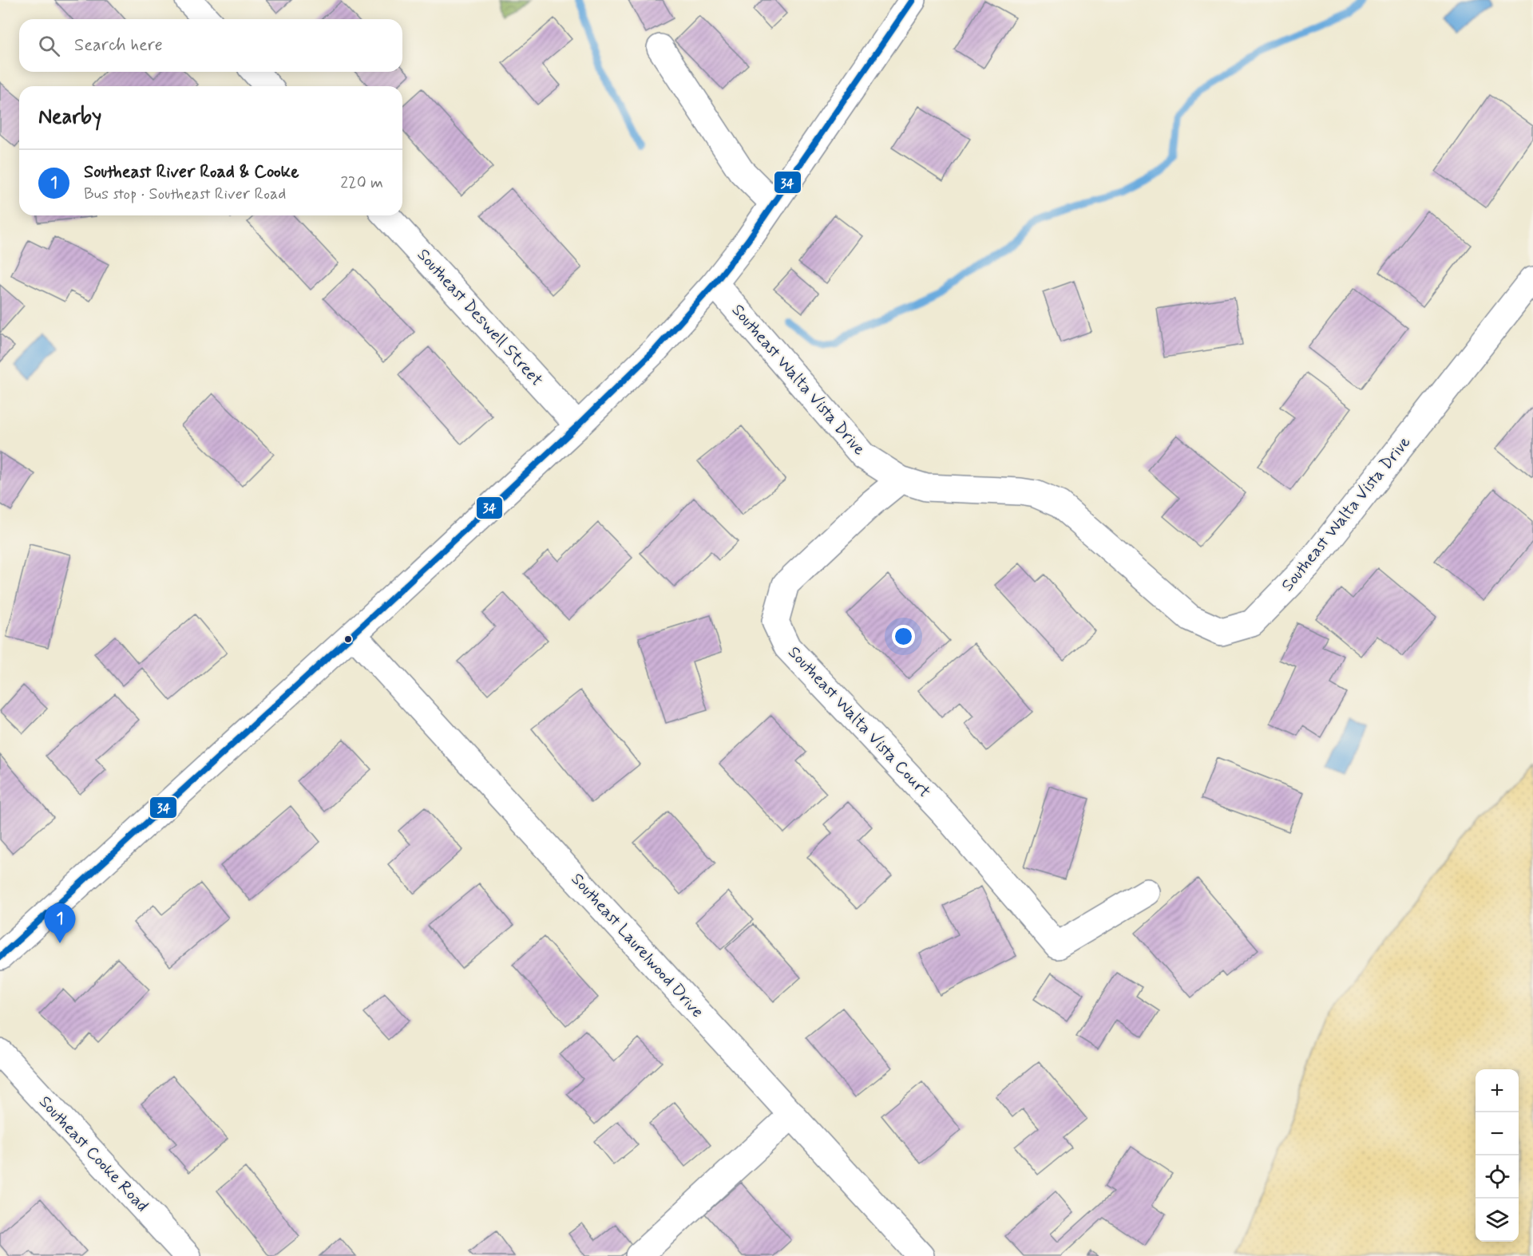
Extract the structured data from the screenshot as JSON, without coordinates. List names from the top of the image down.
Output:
{
  "streets": {
    "street": [
      "Southeast Deswell Street",
      "Southeast Walta Vista Drive",
      "Southeast Walta Vista Court",
      "Southeast Laurelwood Drive",
      "Southeast Cooke Road"
    ]
  },
  "crossings": [
    ["Southeast Walta Vista Drive", "Southeast Walta Vista Court"]
  ],
  "lines": ["transit line 34"],
  "page": {
    "search": "Search here",
    "heading": "Nearby",
    "list": [
      {
        "mark": "1",
        "name": "Southeast River Road & Cooke",
        "note": "Bus stop · Southeast River Road",
        "value": "220 m"
      }
    ],
    "pins": "1",
    "map_buttons": ["+", "−"]
  }
}
